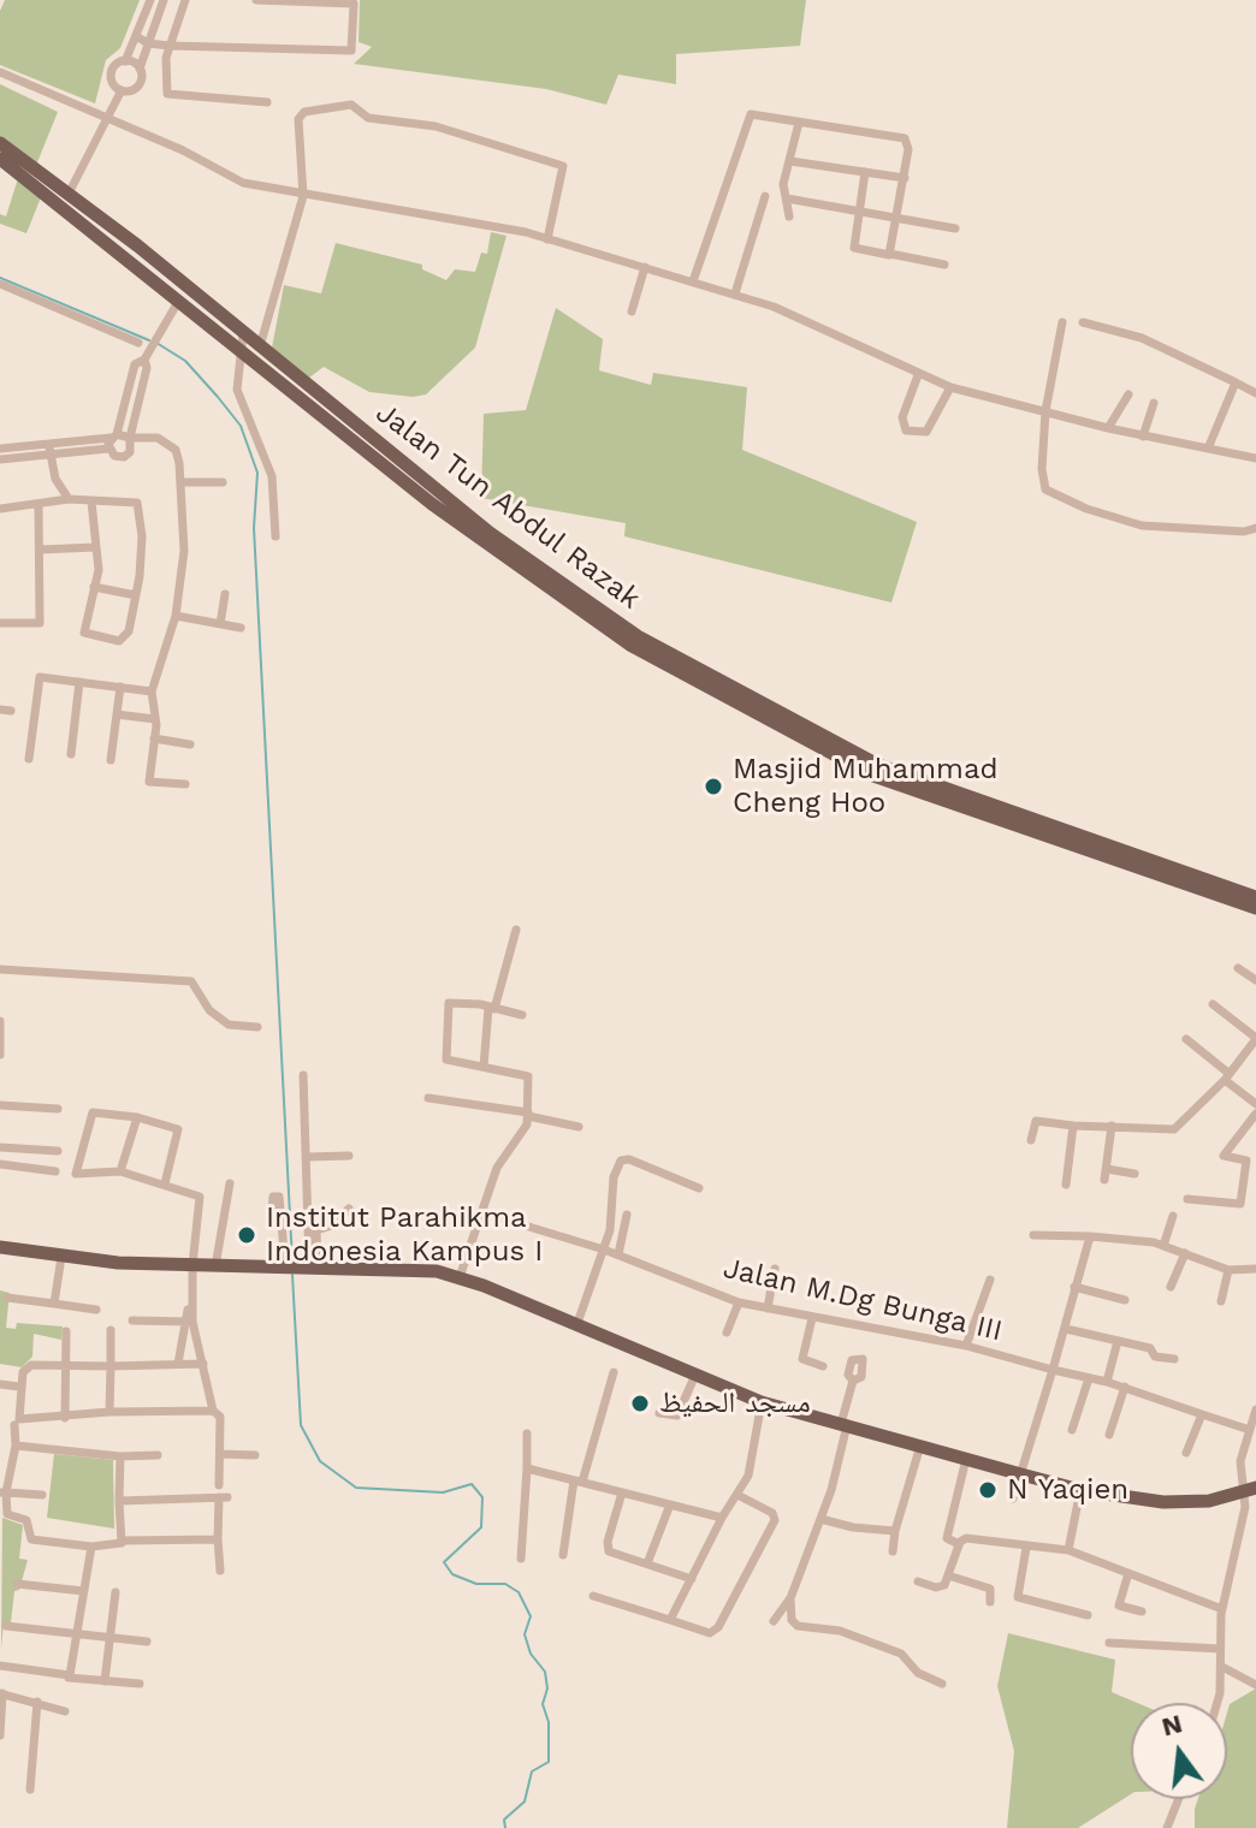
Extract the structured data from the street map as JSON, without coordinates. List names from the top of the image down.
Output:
{
  "streets": {
    "main road": ["Jalan Tun Abdul Razak"],
    "street": ["Jalan M.Dg Bunga III"]
  },
  "places": [
    "Masjid Muhammad Cheng Hoo",
    "Institut Parahikma Indonesia Kampus I",
    "مسجد الحفيظ",
    "N Yaqien"
  ],
  "north": "top"
}
